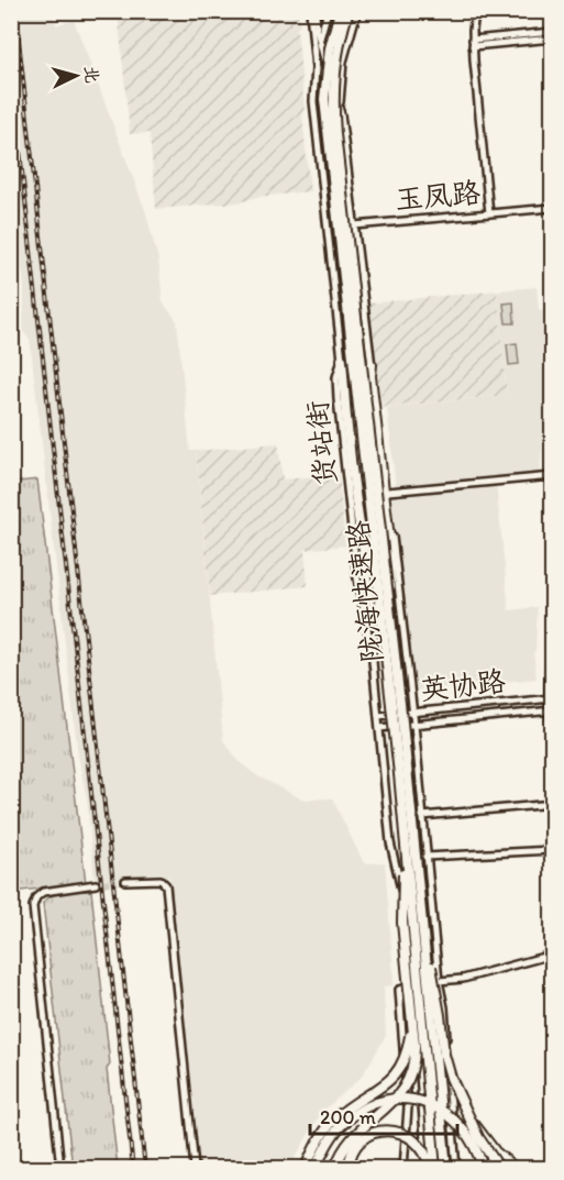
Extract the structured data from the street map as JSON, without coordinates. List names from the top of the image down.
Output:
{
  "streets": {
    "highway": ["陇海快速路"],
    "street": ["玉凤路", "货站街", "英协路"]
  },
  "crossings": [
    ["玉凤路", "货站街"],
    ["货站街", "英协路"]
  ],
  "scale_bar": "200 m",
  "north": "right"
}
